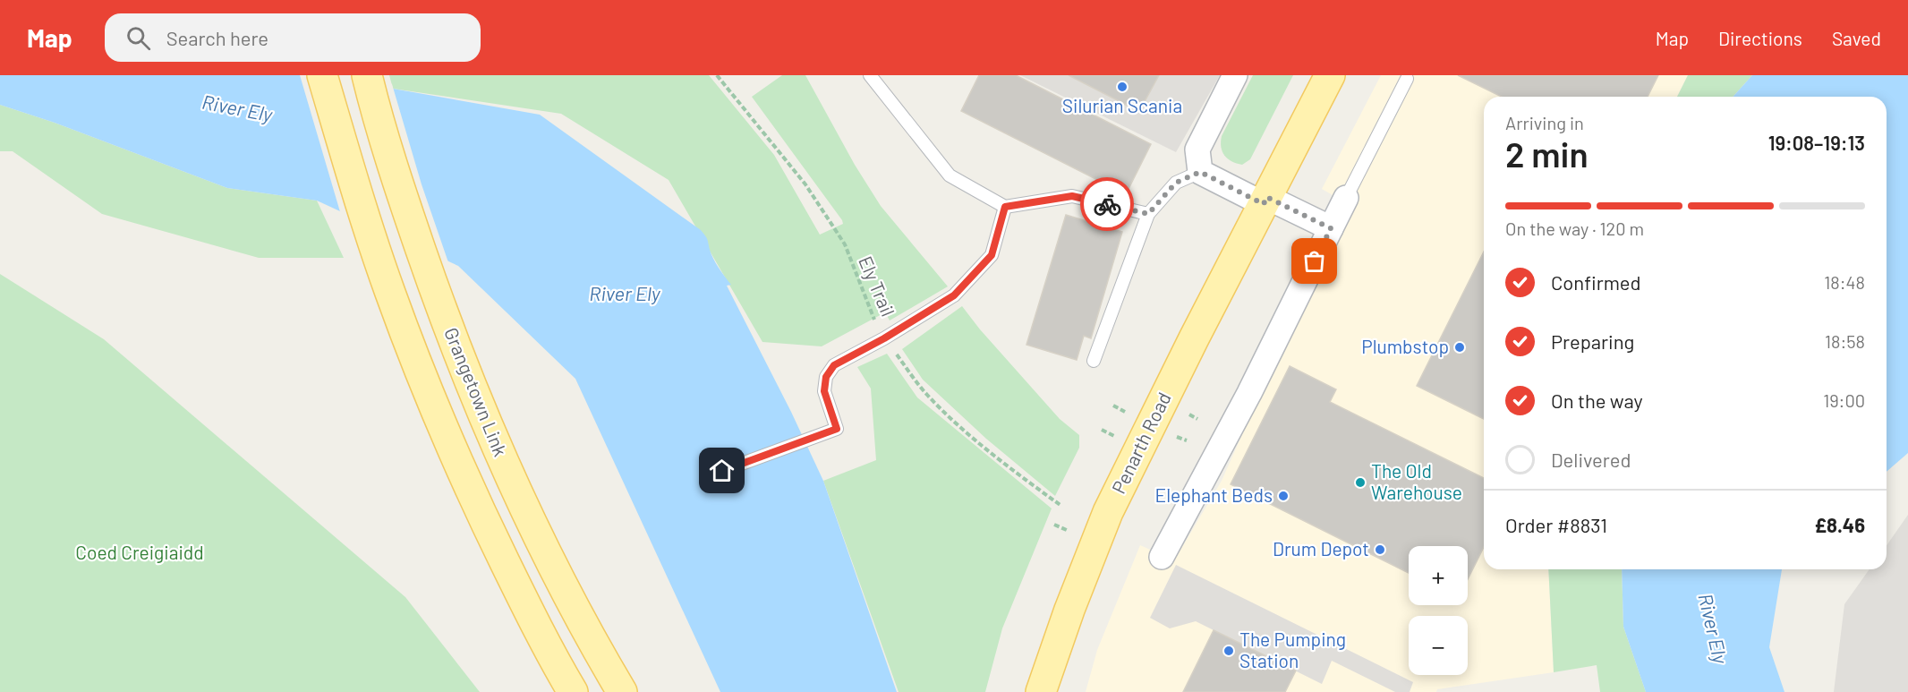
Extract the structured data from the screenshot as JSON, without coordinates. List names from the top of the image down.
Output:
{
  "streets": {
    "main road": ["Grangetown Link", "Penarth Road"],
    "path": ["Ely Trail"]
  },
  "water": ["River Ely"],
  "parks": ["Coed Creigiaidd"],
  "places": [
    "Silurian Scania",
    "Plumbstop",
    "The Old Warehouse",
    "Elephant Beds",
    "Drum Depot",
    "The Pumping Station"
  ],
  "page": {
    "header": "Map",
    "search": "Search here",
    "nav": ["Map", "Directions", "Saved"],
    "heading": ["2 min", "Arriving in", "19:08–19:13"],
    "panel": ["Order #8831", "£8.46"],
    "bar": "On the way · 120 m",
    "list": [
      ["Confirmed", "18:48"],
      ["Preparing", "18:58"],
      ["On the way", "19:00"],
      "Delivered"
    ],
    "map_buttons": ["+", "−"]
  }
}
